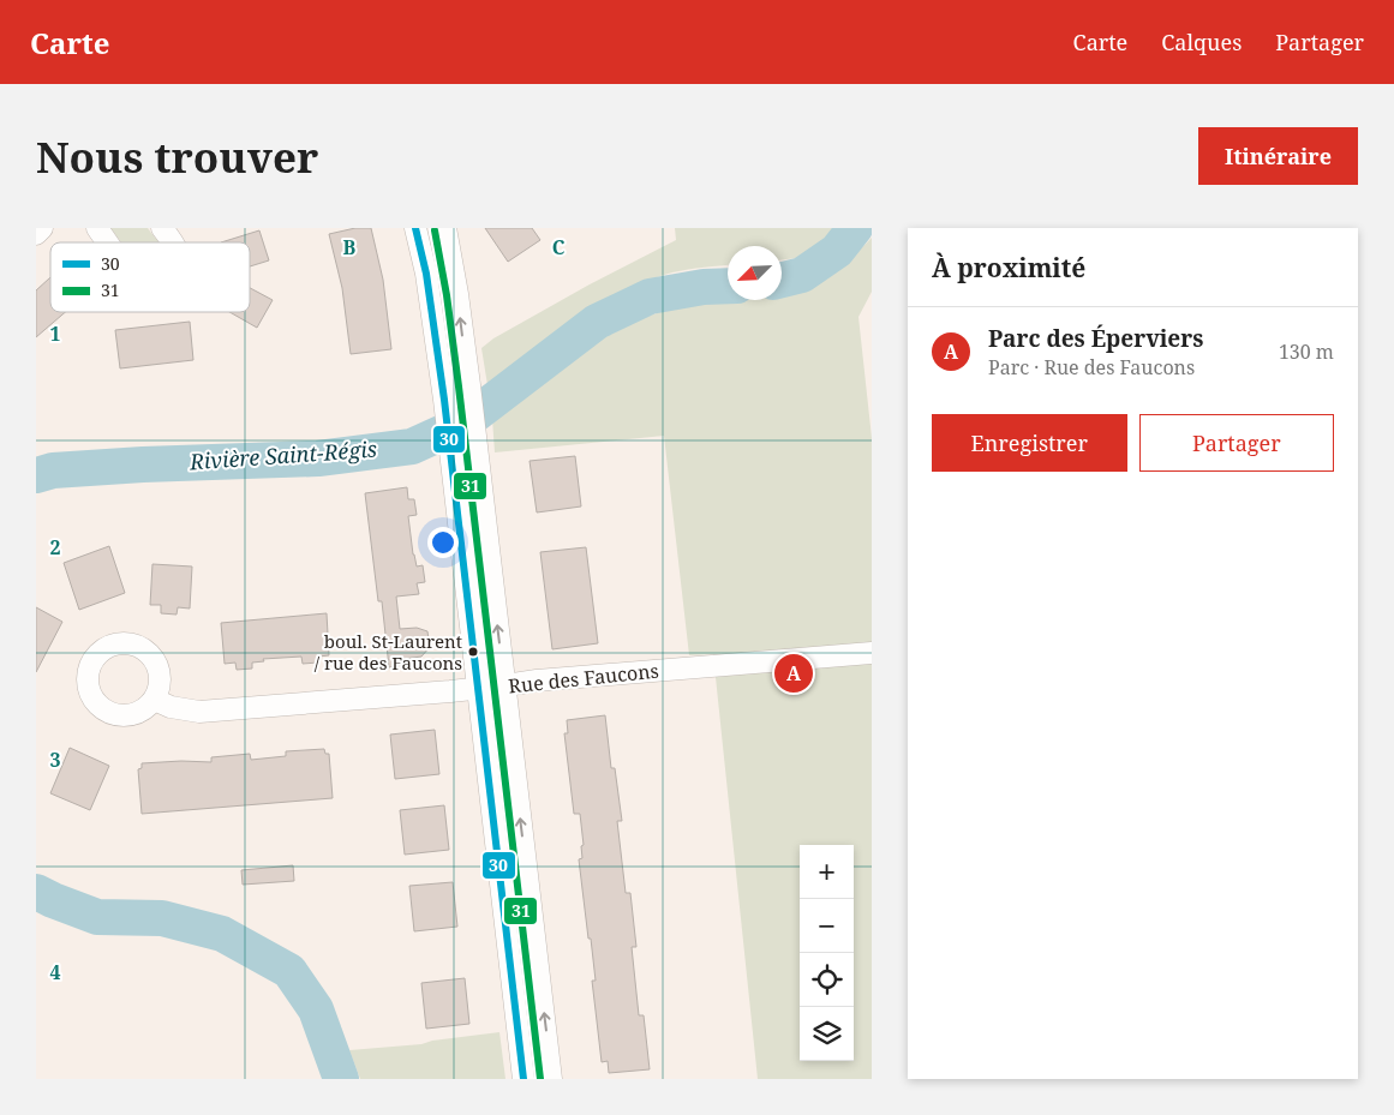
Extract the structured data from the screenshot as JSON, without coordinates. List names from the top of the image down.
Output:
{
  "streets": {
    "street": ["Rue des Faucons"]
  },
  "water": ["Rivière Saint-Régis"],
  "places": ["boul. St-Laurent / rue des Faucons"],
  "lines": ["transit line 30", "transit line 31"],
  "legend": ["30", "31"],
  "north": "bottom left",
  "page": {
    "header": "Carte",
    "nav": ["Carte", "Calques", "Partager"],
    "buttons": [
      "Itinéraire",
      ["Enregistrer", "Partager"]
    ],
    "title": "Nous trouver",
    "heading": "À proximité",
    "list": [
      {
        "mark": "A",
        "name": "Parc des Éperviers",
        "note": "Parc · Rue des Faucons",
        "value": "130 m"
      }
    ],
    "pins": "A",
    "map_buttons": ["+", "−"]
  },
  "grid": {
    "columns": ["B", "C"],
    "rows": [
      "1",
      "2",
      "3",
      "4"
    ]
  }
}
